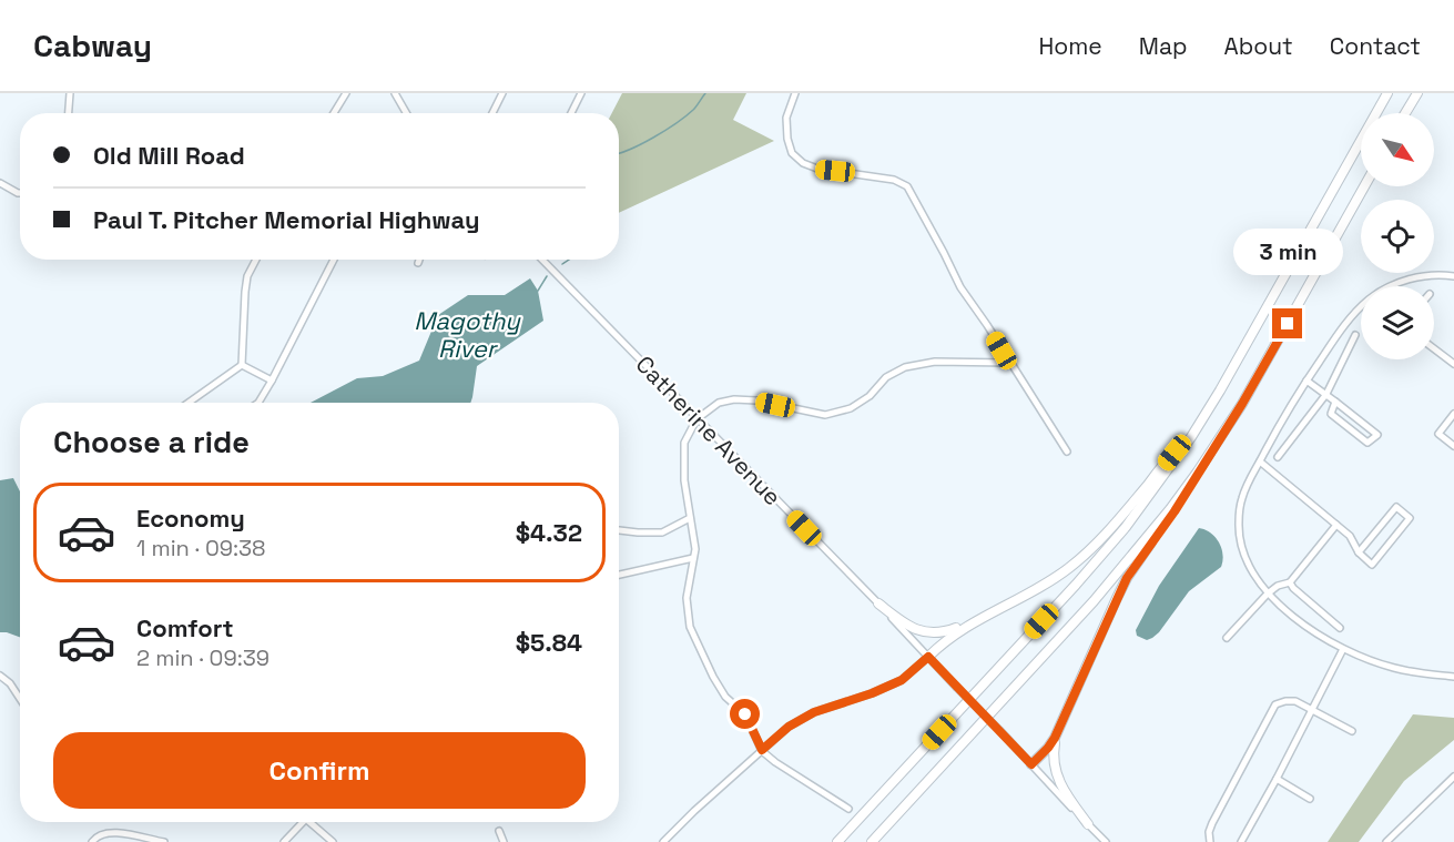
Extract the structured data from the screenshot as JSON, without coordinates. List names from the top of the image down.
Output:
{
  "streets": {
    "street": ["Catherine Avenue"]
  },
  "water": ["Magothy River"],
  "north": "bottom right",
  "page": {
    "header": "Cabway",
    "nav": [
      "Home",
      "Map",
      "About",
      "Contact"
    ],
    "banner": ["Old Mill Road", "Paul T. Pitcher Memorial Highway"],
    "bubble": "3 min",
    "heading": "Choose a ride",
    "list": [
      {
        "name": "Economy",
        "note": "1 min · 09:38",
        "value": "$4.32"
      },
      {
        "name": "Comfort",
        "note": "2 min · 09:39",
        "value": "$5.84"
      }
    ],
    "buttons": "Confirm"
  }
}
